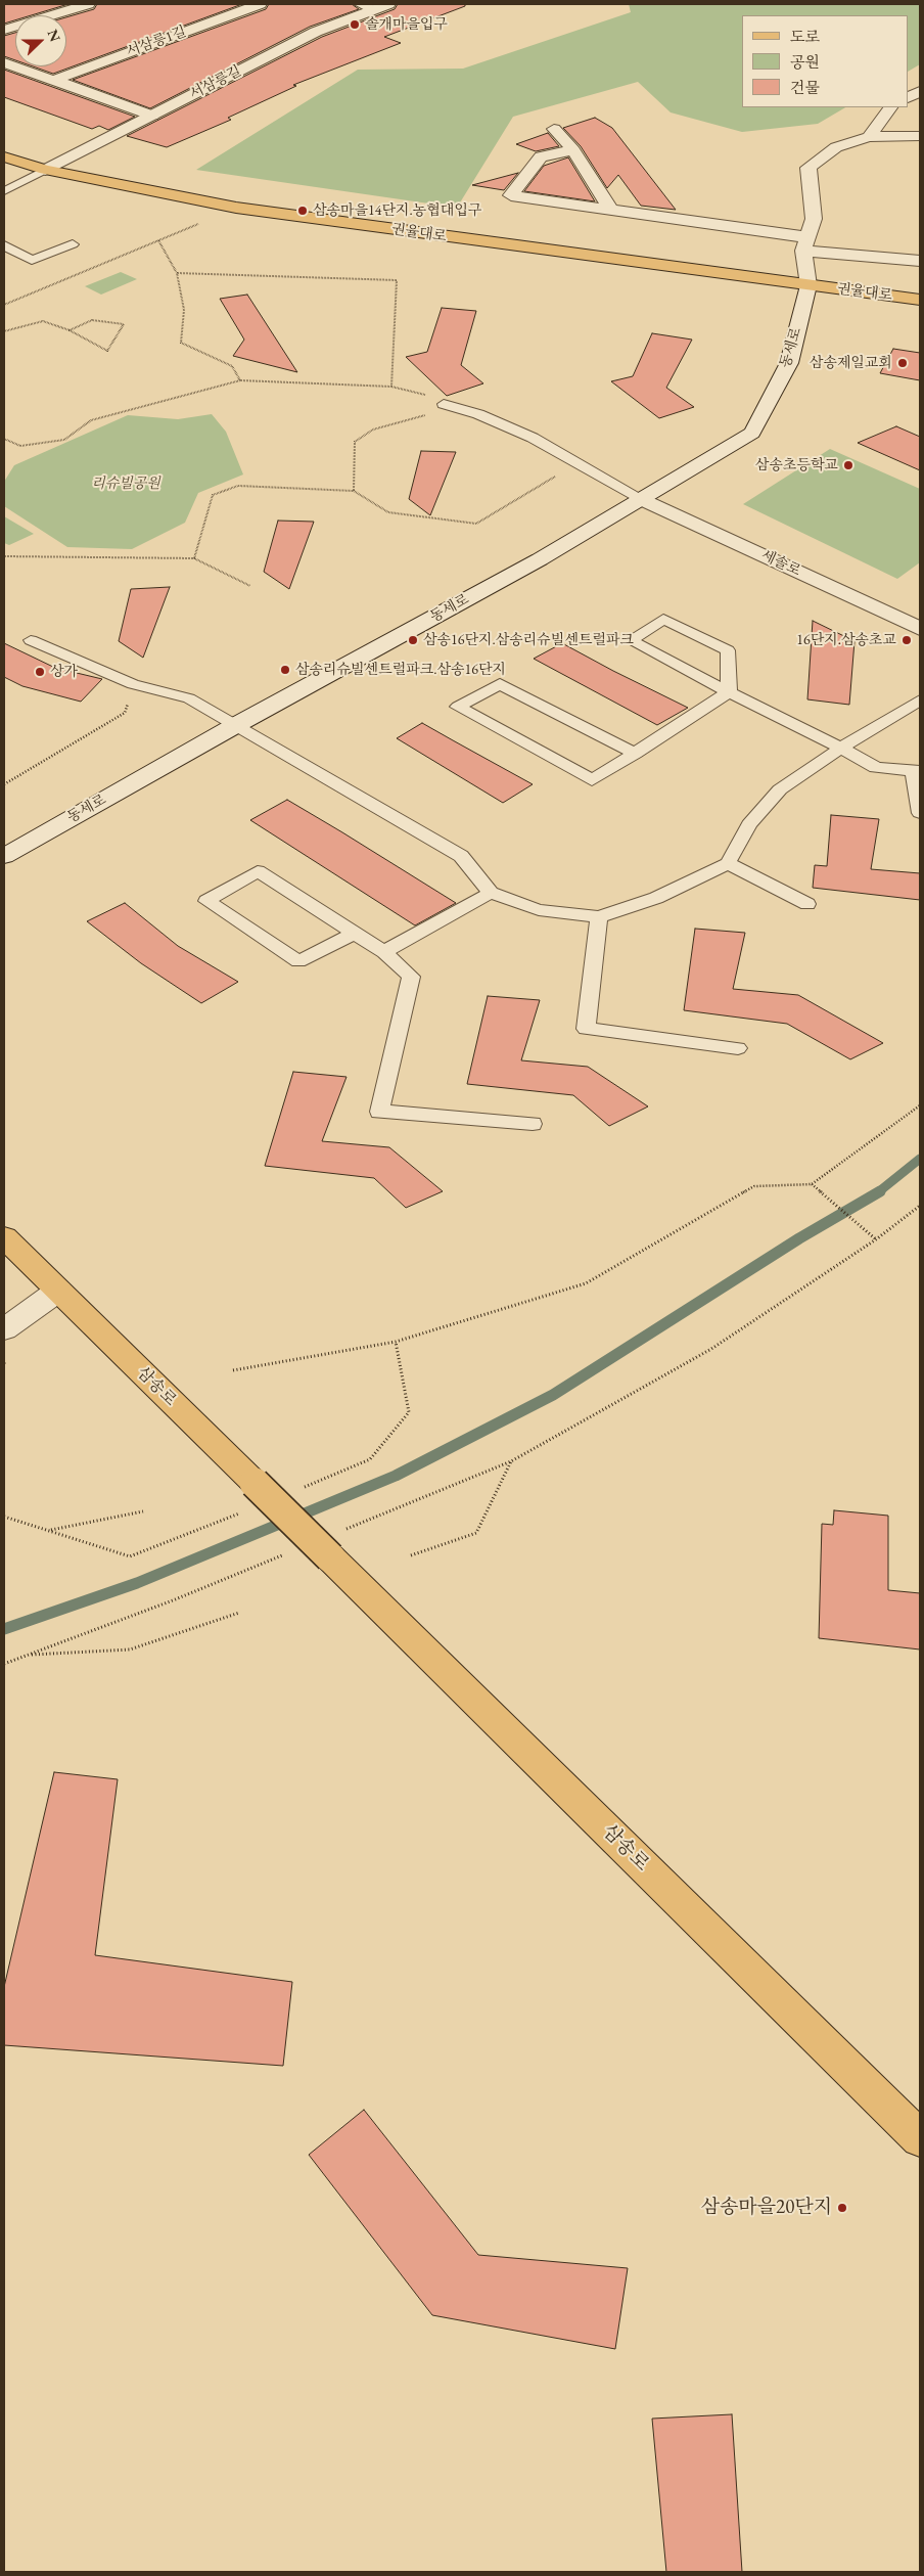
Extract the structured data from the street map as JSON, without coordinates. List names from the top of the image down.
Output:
{
  "streets": {
    "main road": ["권율대로", "삼송로"],
    "street": [
      "서삼릉1길",
      "서삼릉길",
      "동세로",
      "세솔로"
    ]
  },
  "crossings": [
    ["서삼릉길", "권율대로"],
    ["권율대로", "동세로"],
    ["동세로", "세솔로"]
  ],
  "parks": ["리슈빌공원"],
  "places": [
    "솔개마을입구",
    "삼송마을14단지.농협대입구",
    "삼송제일교회",
    "삼송초등학교",
    "삼송16단지.삼송리슈빌센트럴파크",
    "16단지.삼송초교",
    "삼송리슈빌센트럴파크.삼송16단지",
    "상가",
    "삼송마을20단지"
  ],
  "legend": ["도로", "공원", "건물"],
  "north": "right"
}
